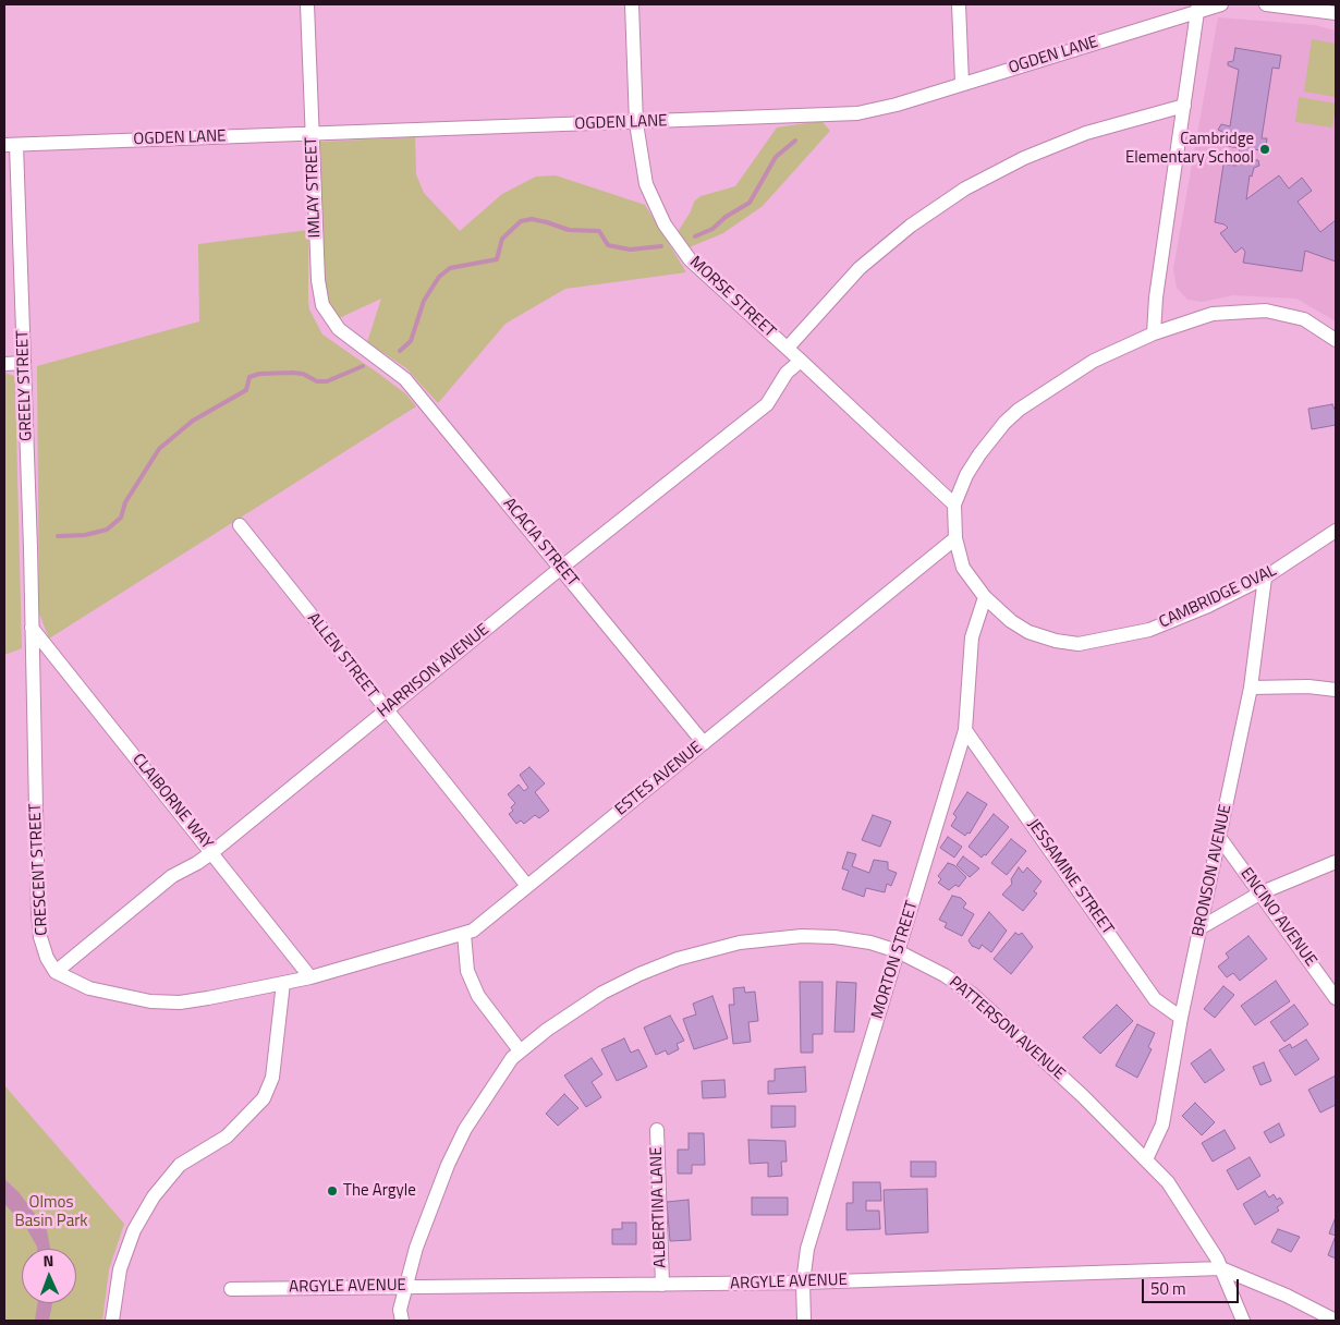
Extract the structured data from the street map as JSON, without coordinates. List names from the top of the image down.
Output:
{
  "streets": {
    "street": [
      "OGDEN LANE",
      "IMLAY STREET",
      "MORSE STREET",
      "GREELY STREET",
      "ACACIA STREET",
      "CAMBRIDGE OVAL",
      "ALLEN STREET",
      "HARRISON AVENUE",
      "ESTES AVENUE",
      "CLAIBORNE WAY",
      "CRESCENT STREET",
      "BRONSON AVENUE",
      "JESSAMINE STREET",
      "ENCINO AVENUE",
      "MORTON STREET",
      "PATTERSON AVENUE",
      "ALBERTINA LANE",
      "ARGYLE AVENUE"
    ]
  },
  "crossings": [
    ["OGDEN LANE", "IMLAY STREET"],
    ["OGDEN LANE", "MORSE STREET"],
    ["OGDEN LANE", "GREELY STREET"],
    ["IMLAY STREET", "ACACIA STREET"],
    ["MORSE STREET", "HARRISON AVENUE"],
    ["GREELY STREET", "CLAIBORNE WAY"],
    ["GREELY STREET", "CRESCENT STREET"],
    ["ACACIA STREET", "HARRISON AVENUE"],
    ["ACACIA STREET", "ESTES AVENUE"],
    ["CAMBRIDGE OVAL", "ESTES AVENUE"],
    ["CAMBRIDGE OVAL", "BRONSON AVENUE"],
    ["CAMBRIDGE OVAL", "MORTON STREET"],
    ["ALLEN STREET", "HARRISON AVENUE"],
    ["ALLEN STREET", "ESTES AVENUE"],
    ["HARRISON AVENUE", "CLAIBORNE WAY"],
    ["HARRISON AVENUE", "CRESCENT STREET"],
    ["CLAIBORNE WAY", "CRESCENT STREET"],
    ["BRONSON AVENUE", "JESSAMINE STREET"],
    ["BRONSON AVENUE", "ENCINO AVENUE"],
    ["BRONSON AVENUE", "PATTERSON AVENUE"],
    ["JESSAMINE STREET", "MORTON STREET"],
    ["MORTON STREET", "PATTERSON AVENUE"],
    ["MORTON STREET", "ARGYLE AVENUE"],
    ["PATTERSON AVENUE", "ARGYLE AVENUE"],
    ["ALBERTINA LANE", "ARGYLE AVENUE"]
  ],
  "parks": ["Olmos Basin Park"],
  "places": ["Cambridge Elementary School", "The Argyle"],
  "scale_bar": "50 m",
  "north": "top"
}
